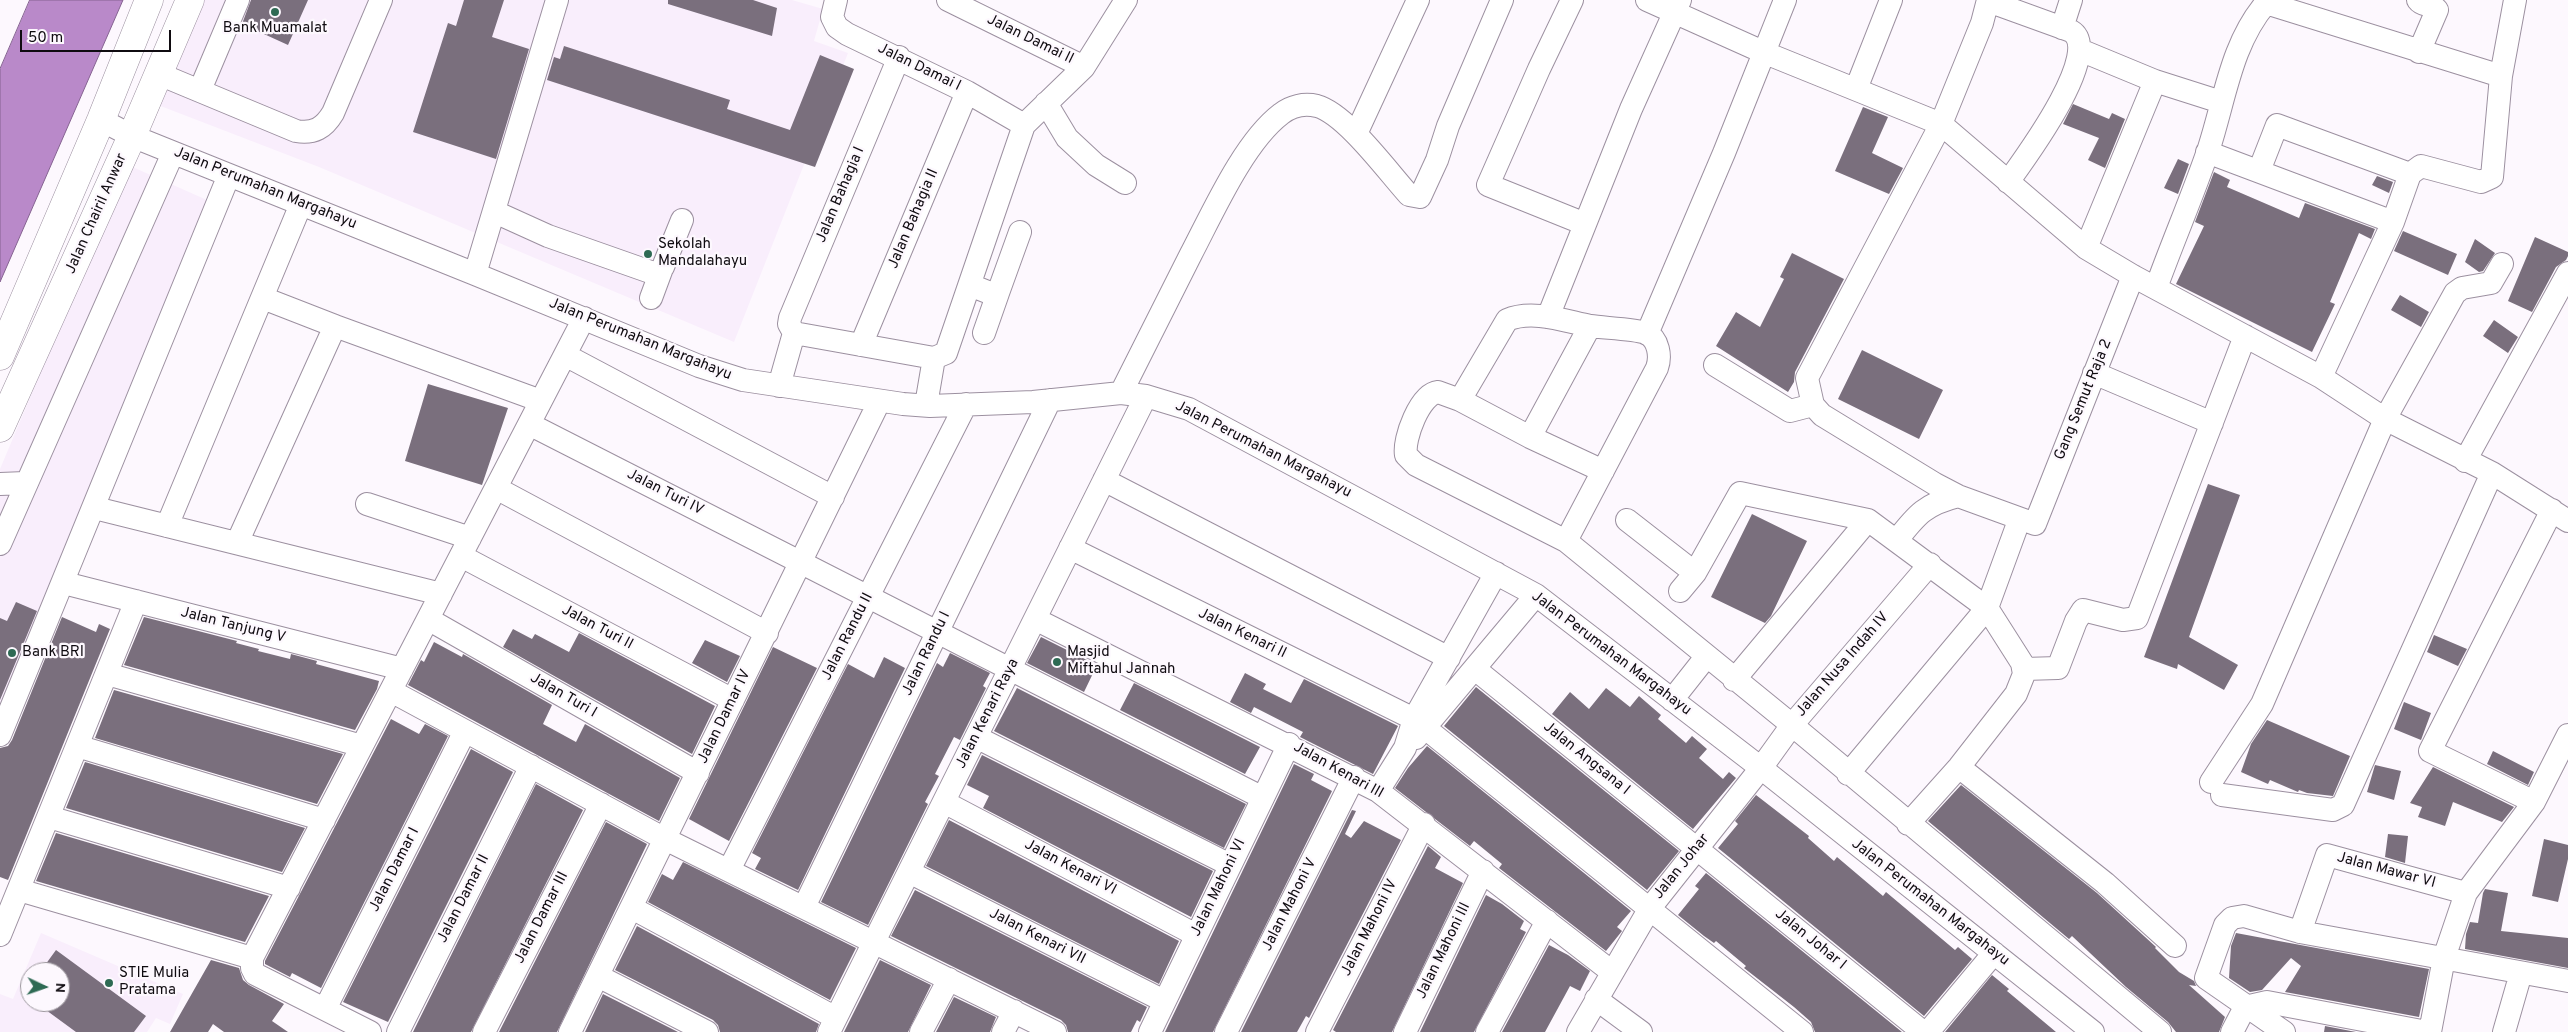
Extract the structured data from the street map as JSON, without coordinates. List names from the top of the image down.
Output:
{
  "streets": {
    "main road": ["Jalan Chairil Anwar"],
    "street": [
      "Jalan Damai II",
      "Jalan Damai I",
      "Jalan Perumahan Margahayu",
      "Jalan Bahagia I",
      "Jalan Bahagia II",
      "Gang Semut Raja 2",
      "Jalan Turi IV",
      "Jalan Tanjung V",
      "Jalan Turi II",
      "Jalan Kenari II",
      "Jalan Randu II",
      "Jalan Randu I",
      "Jalan Nusa Indah IV",
      "Jalan Turi I",
      "Jalan Kenari Raya",
      "Jalan Damar IV",
      "Jalan Angsana I",
      "Jalan Kenari III",
      "Jalan Johar",
      "Jalan Kenari VI",
      "Jalan Damar I",
      "Jalan Mawar VI",
      "Jalan Mahoni VI",
      "Jalan Damar II",
      "Jalan Mahoni V",
      "Jalan Damar III",
      "Jalan Mahoni IV",
      "Jalan Kenari VII",
      "Jalan Johar I",
      "Jalan Mahoni III"
    ]
  },
  "crossings": [
    ["Jalan Damai I", "Jalan Bahagia I"],
    ["Jalan Damai I", "Jalan Bahagia II"],
    ["Jalan Perumahan Margahayu", "Jalan Bahagia I"],
    ["Jalan Perumahan Margahayu", "Jalan Chairil Anwar"],
    ["Jalan Perumahan Margahayu", "Jalan Randu II"],
    ["Jalan Perumahan Margahayu", "Jalan Randu I"],
    ["Jalan Perumahan Margahayu", "Jalan Nusa Indah IV"],
    ["Jalan Perumahan Margahayu", "Jalan Kenari Raya"],
    ["Jalan Perumahan Margahayu", "Jalan Damar IV"],
    ["Jalan Perumahan Margahayu", "Jalan Johar"],
    ["Jalan Turi IV", "Jalan Randu II"],
    ["Jalan Turi IV", "Jalan Randu I"],
    ["Jalan Turi IV", "Jalan Kenari Raya"],
    ["Jalan Turi IV", "Jalan Damar IV"],
    ["Jalan Turi IV", "Jalan Mahoni VI"],
    ["Jalan Turi II", "Jalan Damar IV"],
    ["Jalan Kenari II", "Jalan Kenari Raya"],
    ["Jalan Kenari II", "Jalan Johar"],
    ["Jalan Nusa Indah IV", "Jalan Johar"],
    ["Jalan Turi I", "Jalan Damar IV"],
    ["Jalan Kenari Raya", "Jalan Kenari III"],
    ["Jalan Kenari Raya", "Jalan Kenari VI"],
    ["Jalan Kenari Raya", "Jalan Kenari VII"],
    ["Jalan Angsana I", "Jalan Johar"],
    ["Jalan Angsana I", "Jalan Johar I"],
    ["Jalan Kenari III", "Jalan Johar"],
    ["Jalan Kenari III", "Jalan Mahoni VI"],
    ["Jalan Kenari III", "Jalan Mahoni V"],
    ["Jalan Kenari III", "Jalan Mahoni IV"],
    ["Jalan Kenari III", "Jalan Mahoni III"],
    ["Jalan Johar", "Jalan Johar I"],
    ["Jalan Kenari VI", "Jalan Mahoni VI"],
    ["Jalan Mahoni VI", "Jalan Kenari VII"]
  ],
  "places": [
    "Bank Muamalat",
    "Sekolah Mandalahayu",
    "Bank BRI",
    "Masjid Miftahul Jannah",
    "STIE Mulia Pratama"
  ],
  "scale_bar": "50 m",
  "north": "right"
}
